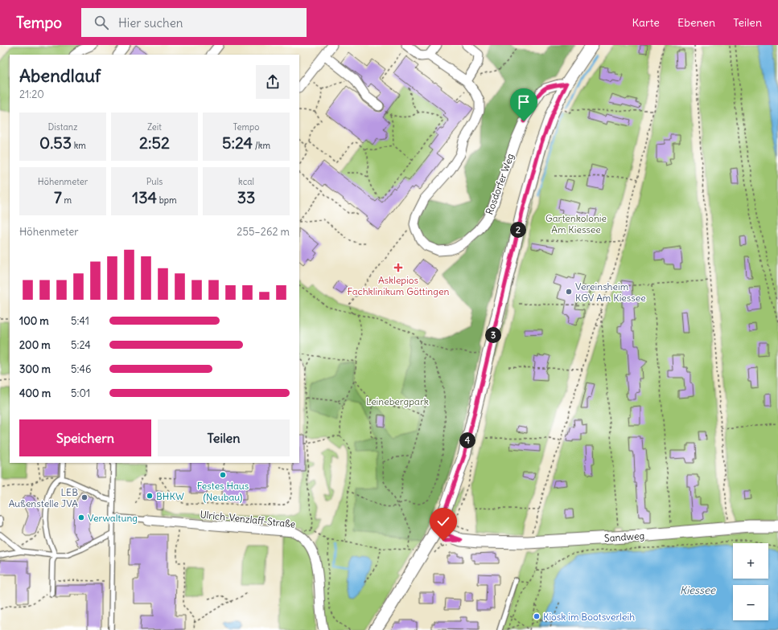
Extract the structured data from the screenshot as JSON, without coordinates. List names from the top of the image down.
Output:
{
  "streets": {
    "main road": ["Sandweg"],
    "street": ["Rosdorfer Weg", "Ulrich-Venzlaff-Straße"]
  },
  "water": ["Kiessee"],
  "parks": ["Gartenkolonie Am Kiessee", "Leinebergpark"],
  "places": {
    "health": ["Asklepios Fachklinikum Göttingen"],
    "other": [
      "Vereinsheim KGV Am Kiessee",
      "Festes Haus (Neubau)",
      "BHKW",
      "LEB Außenstelle JVA",
      "Verwaltung",
      "Kiosk im Bootsverleih"
    ]
  },
  "page": {
    "header": "Tempo",
    "search": "Hier suchen",
    "nav": ["Karte", "Ebenen", "Teilen"],
    "heading": ["Abendlauf", "21:20"],
    "stats": [
      ["Distanz", "0.53 km"],
      ["Zeit", "2:52"],
      ["Tempo", "5:24 /km"],
      ["Höhenmeter", "7 m"],
      ["Puls", "134 bpm"],
      ["kcal", "33"]
    ],
    "chart": ["Höhenmeter", "255–262 m"],
    "pins": ["2", "3", "4"],
    "list": [
      {
        "name": "100 m",
        "note": "5:41"
      },
      {
        "name": "200 m",
        "note": "5:24"
      },
      {
        "name": "300 m",
        "note": "5:46"
      },
      {
        "name": "400 m",
        "note": "5:01"
      }
    ],
    "buttons": ["Speichern", "Teilen"],
    "map_buttons": ["+", "−"]
  }
}
